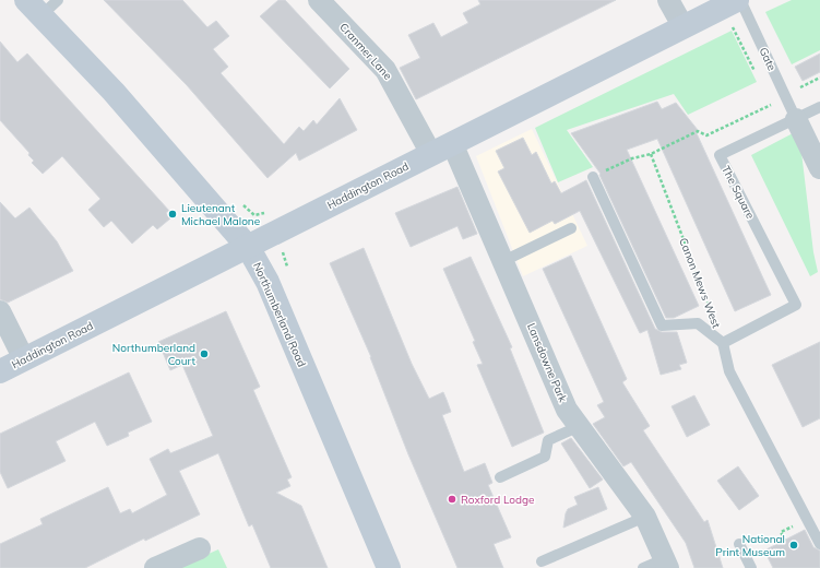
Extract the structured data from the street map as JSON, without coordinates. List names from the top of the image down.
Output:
{
  "streets": {
    "main road": ["Haddington Road", "Northumberland Road"],
    "street": ["Cranmer Lane", "Lansdowne Park"],
    "lane": ["Gate", "The Square", "Canon Mews West"]
  },
  "crossings": [
    ["Cranmer Lane", "Haddington Road"],
    ["Gate", "Haddington Road"],
    ["Gate", "The Square"],
    ["Haddington Road", "Northumberland Road"],
    ["Haddington Road", "Lansdowne Park"],
    ["The Square", "Canon Mews West"]
  ],
  "places": [
    "Lieutenant Michael Malone",
    "Northumberland Court",
    "Roxford Lodge",
    "National Print Museum"
  ]
}
